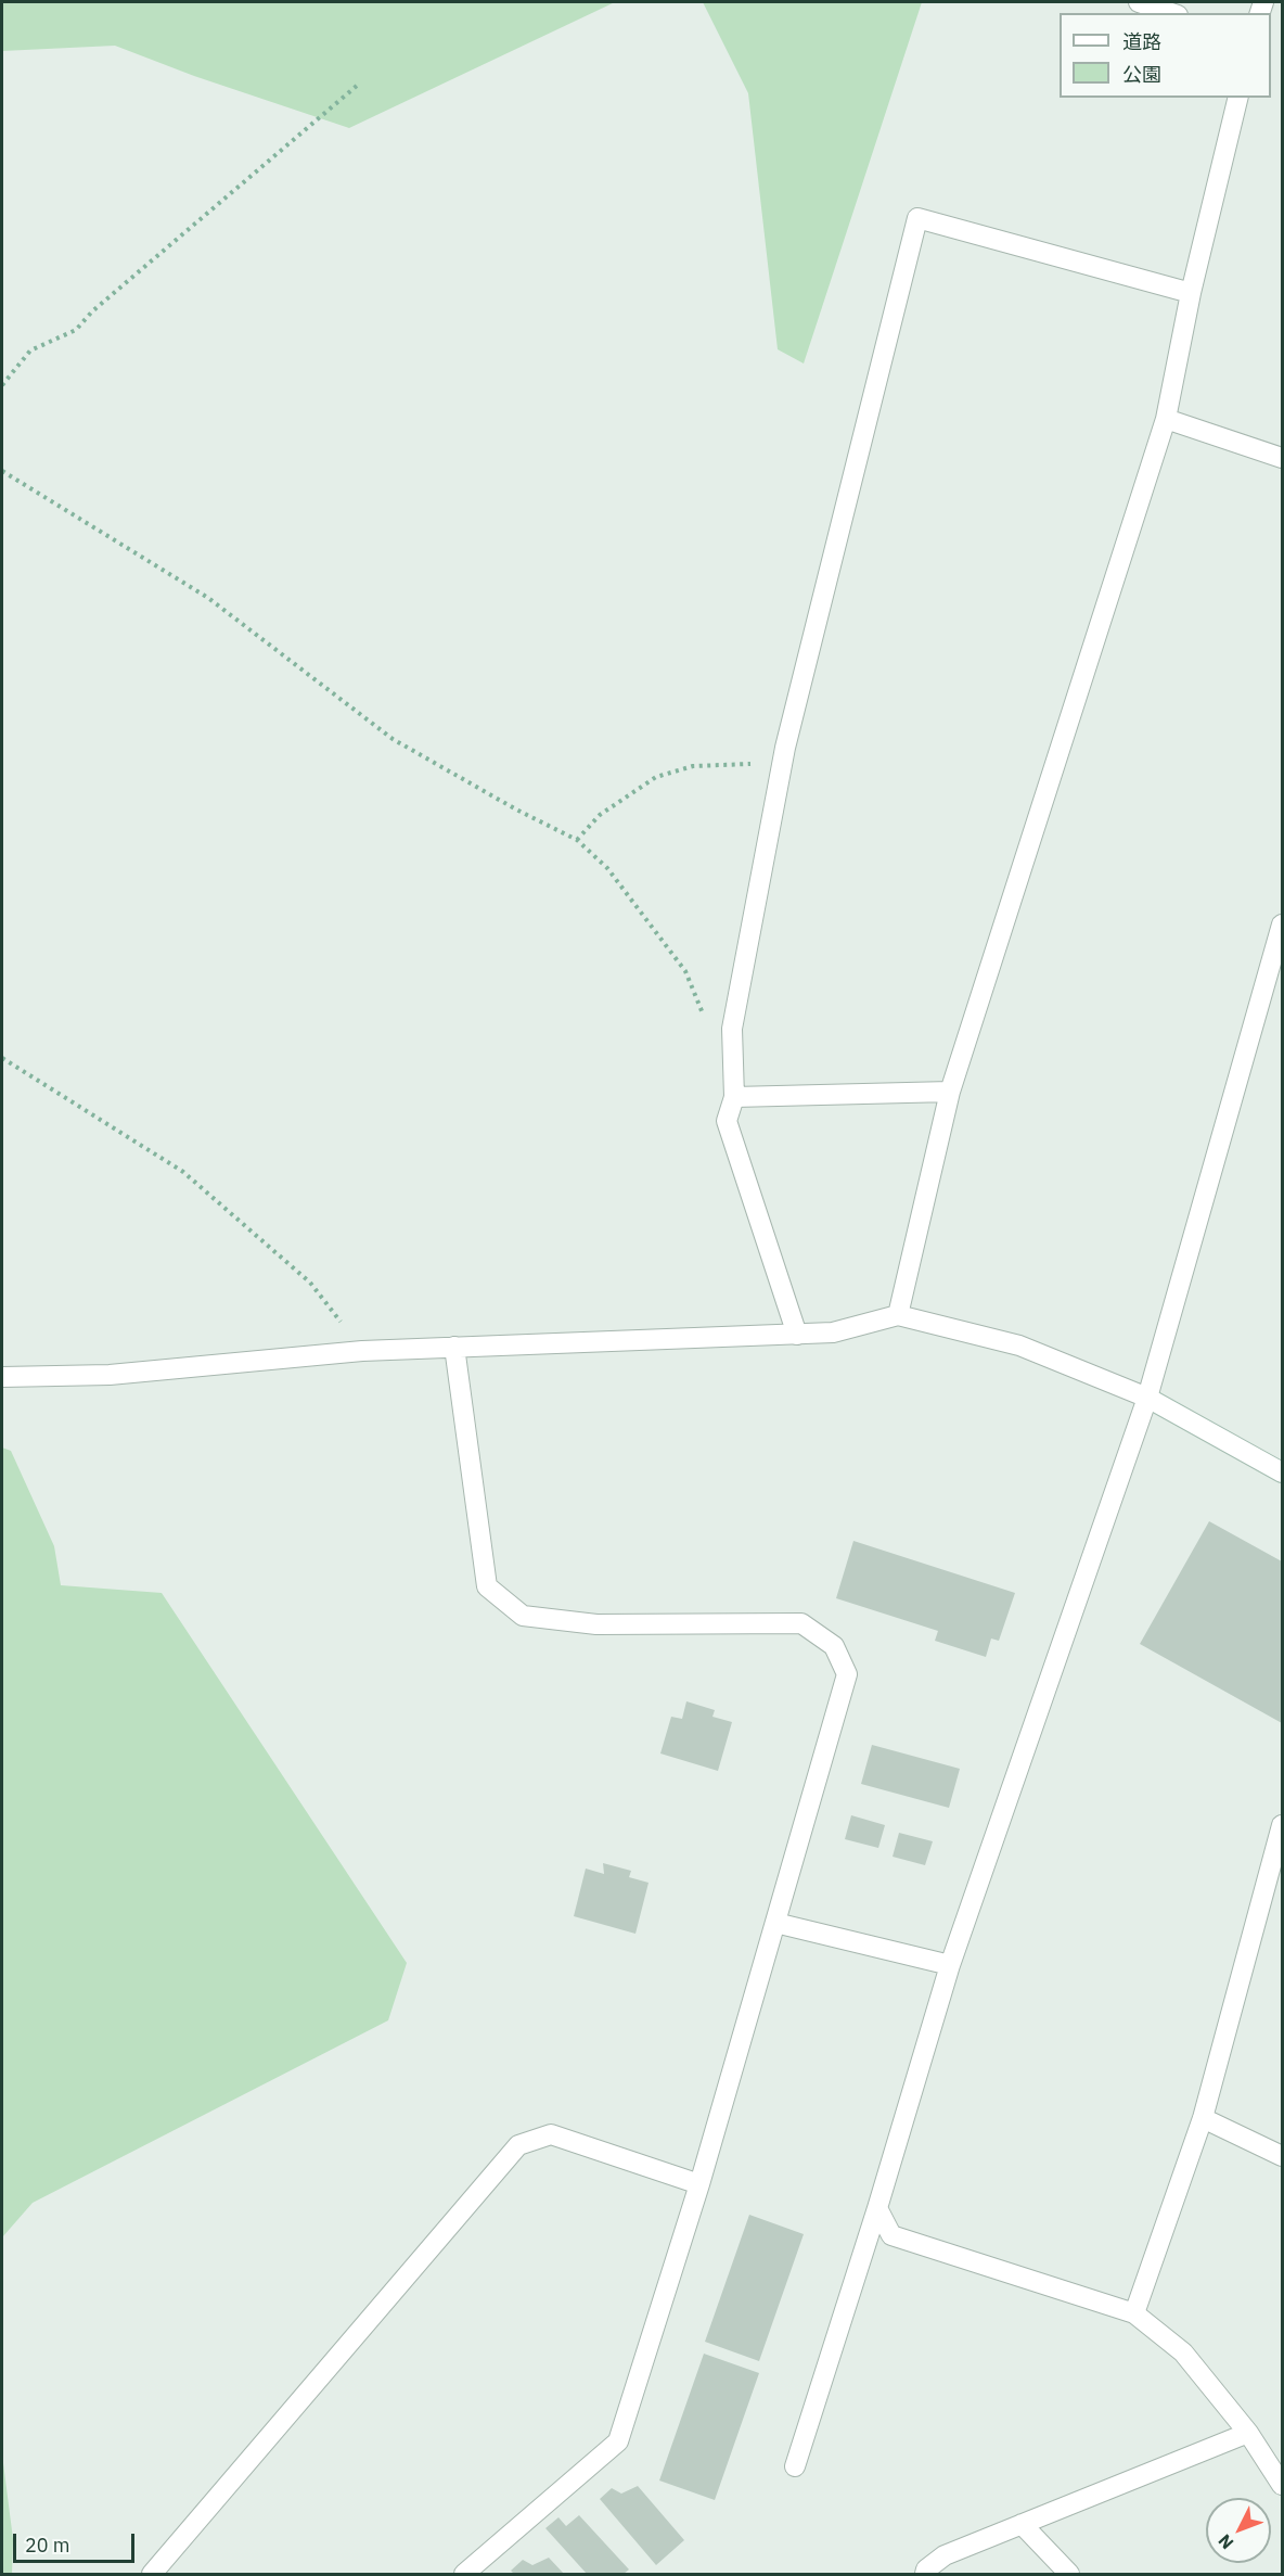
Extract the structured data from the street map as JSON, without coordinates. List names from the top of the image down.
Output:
{
  "legend": ["道路", "公園"],
  "scale_bar": "20 m",
  "north": "bottom left"
}
